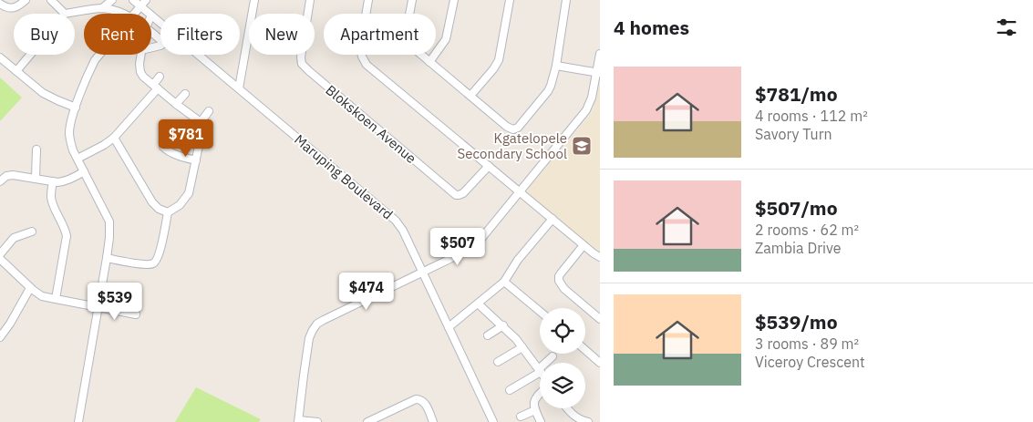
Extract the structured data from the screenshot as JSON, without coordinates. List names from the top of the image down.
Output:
{
  "streets": {
    "street": ["Blokskoen Avenue", "Maruping Boulevard"]
  },
  "places": {
    "school or university": ["Kgatelopele Secondary School"]
  },
  "page": {
    "heading": "4 homes",
    "chip": [
      "Buy",
      "Rent",
      "Filters",
      "New",
      "Apartment"
    ],
    "list": [
      {
        "name": "$781/mo",
        "note": "4 rooms · 112 m² · Savory Turn"
      },
      {
        "name": "$507/mo",
        "note": "2 rooms · 62 m² · Zambia Drive"
      },
      {
        "name": "$539/mo",
        "note": "3 rooms · 89 m² · Viceroy Crescent"
      }
    ],
    "price": [
      "$781",
      "$507",
      "$474",
      "$539"
    ]
  }
}
